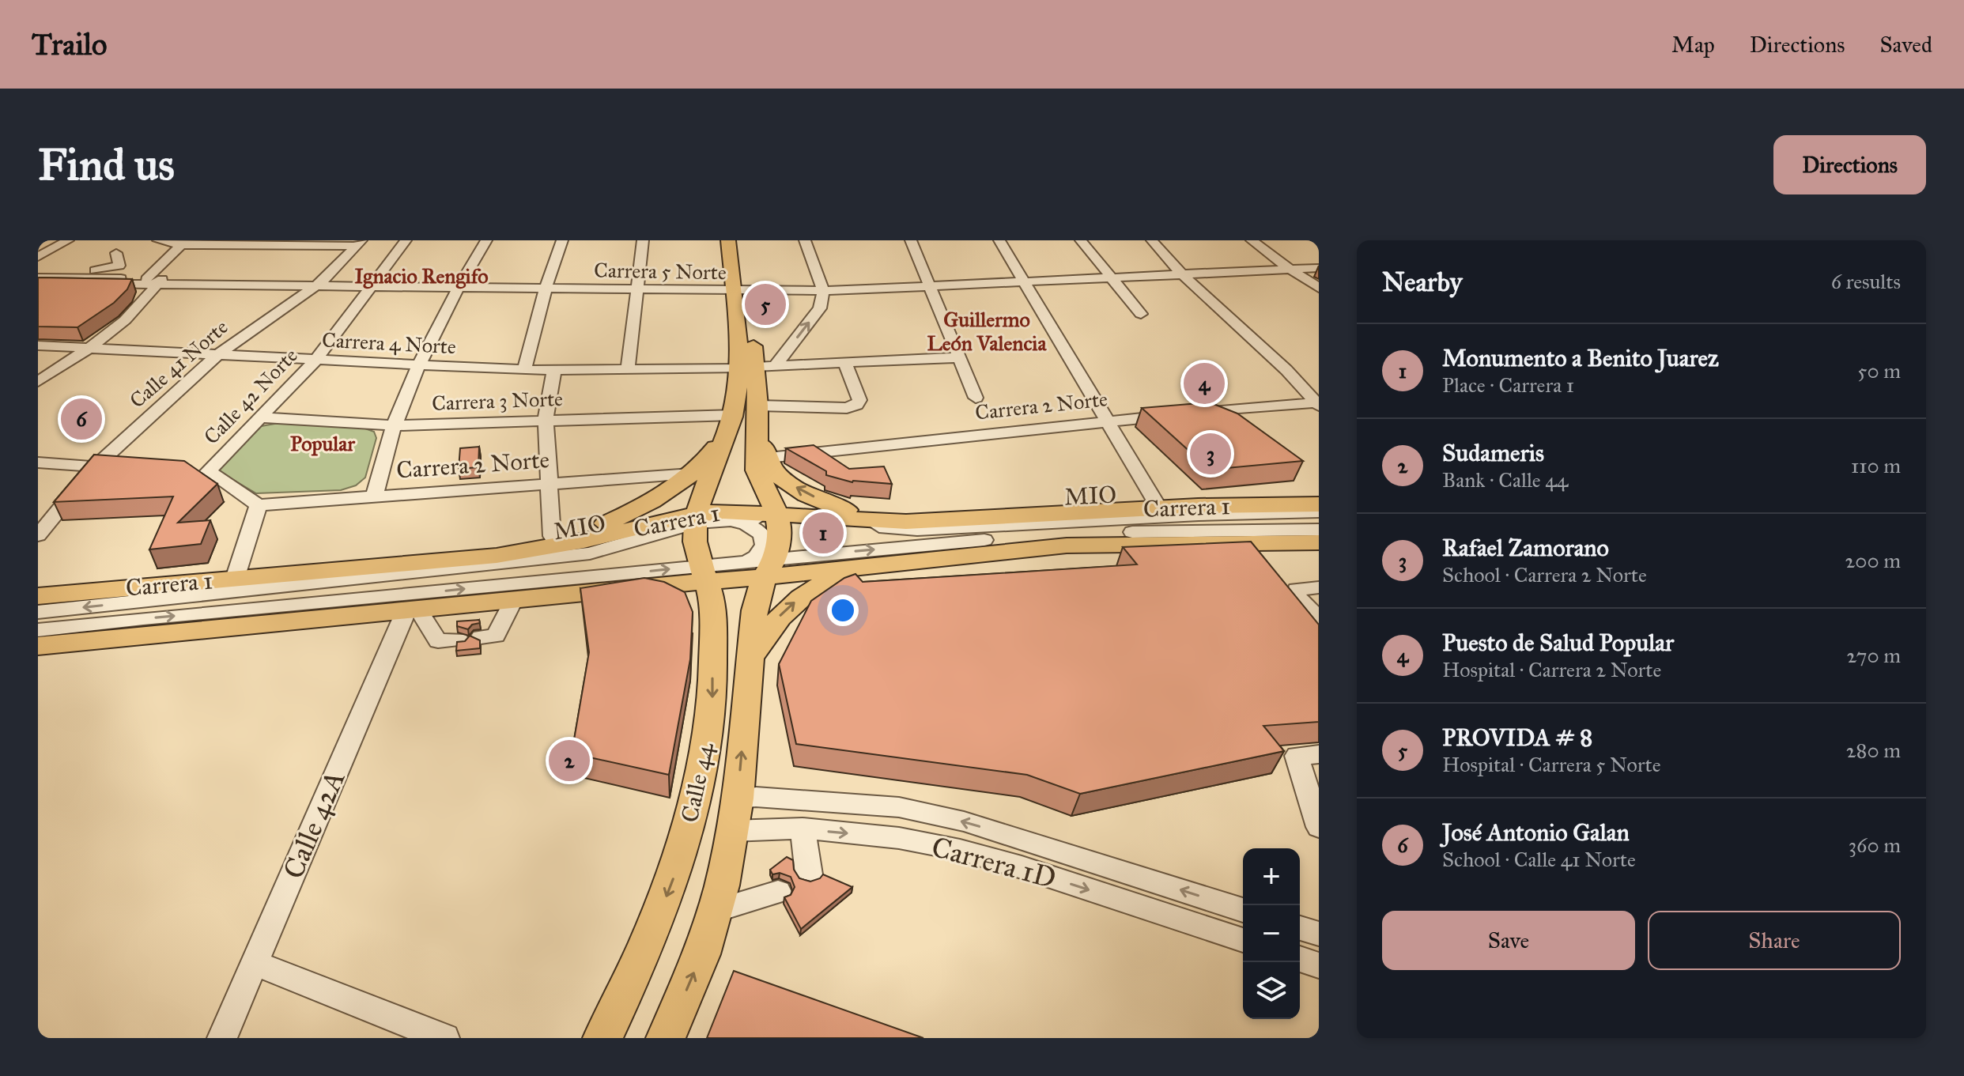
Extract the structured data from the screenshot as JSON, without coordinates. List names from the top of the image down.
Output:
{
  "streets": {
    "main road": ["Carrera 1", "Calle 44"],
    "street": [
      "Carrera 5 Norte",
      "Carrera 4 Norte",
      "Calle 41 Norte",
      "Calle 42 Norte",
      "Carrera 3 Norte",
      "Carrera 2 Norte",
      "MIO",
      "Calle 42A",
      "Carrera 1D"
    ]
  },
  "crossings": [
    ["Carrera 5 Norte", "Calle 41 Norte"],
    ["Carrera 5 Norte", "Calle 42 Norte"],
    ["Carrera 4 Norte", "Calle 41 Norte"],
    ["Carrera 4 Norte", "Calle 42 Norte"],
    ["Calle 42 Norte", "Carrera 3 Norte"],
    ["Calle 42 Norte", "Carrera 2 Norte"],
    ["MIO", "Carrera 1"],
    ["MIO", "Calle 44"],
    ["Carrera 1", "Calle 44"],
    ["Carrera 1", "Calle 42A"],
    ["Calle 44", "Carrera 1D"]
  ],
  "districts": ["Ignacio Rengifo", "Guillermo León Valencia", "Popular"],
  "page": {
    "header": "Trailo",
    "nav": ["Map", "Directions", "Saved"],
    "buttons": [
      "Directions",
      ["Save", "Share"]
    ],
    "title": "Find us",
    "heading": ["Nearby", "6 results"],
    "pins": [
      "5",
      "4",
      "6",
      "3",
      "1",
      "2"
    ],
    "list": [
      {
        "mark": "1",
        "name": "Monumento a Benito Juarez",
        "note": "Place · Carrera 1",
        "value": "50 m"
      },
      {
        "mark": "2",
        "name": "Sudameris",
        "note": "Bank · Calle 44",
        "value": "110 m"
      },
      {
        "mark": "3",
        "name": "Rafael Zamorano",
        "note": "School · Carrera 2 Norte",
        "value": "200 m"
      },
      {
        "mark": "4",
        "name": "Puesto de Salud Popular",
        "note": "Hospital · Carrera 2 Norte",
        "value": "270 m"
      },
      {
        "mark": "5",
        "name": "PROVIDA # 8",
        "note": "Hospital · Carrera 5 Norte",
        "value": "280 m"
      },
      {
        "mark": "6",
        "name": "José Antonio Galan",
        "note": "School · Calle 41 Norte",
        "value": "360 m"
      }
    ],
    "map_buttons": ["+", "−"]
  }
}
